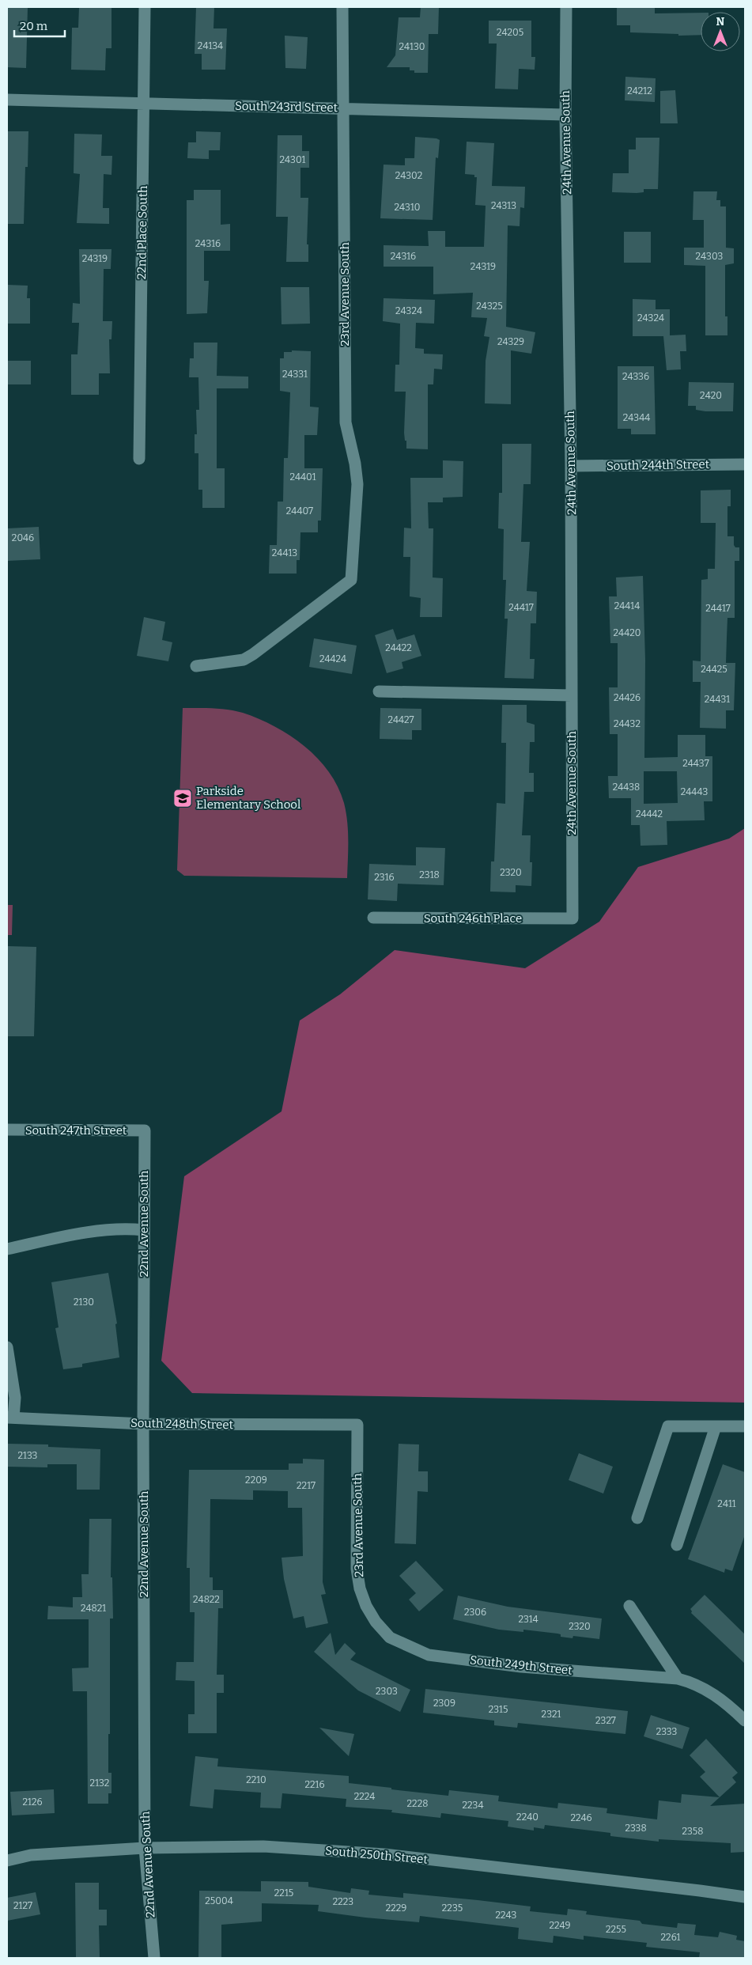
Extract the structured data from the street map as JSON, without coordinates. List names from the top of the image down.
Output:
{
  "streets": {
    "street": [
      "South 243rd Street",
      "24th Avenue South",
      "22nd Place South",
      "23rd Avenue South",
      "South 244th Street",
      "South 246th Place",
      "South 247th Street",
      "22nd Avenue South",
      "South 248th Street",
      "South 249th Street",
      "South 250th Street"
    ]
  },
  "crossings": [
    ["South 243rd Street", "24th Avenue South"],
    ["South 243rd Street", "22nd Place South"],
    ["South 243rd Street", "23rd Avenue South"],
    ["24th Avenue South", "South 244th Street"],
    ["24th Avenue South", "South 246th Place"],
    ["23rd Avenue South", "South 248th Street"],
    ["23rd Avenue South", "South 249th Street"],
    ["South 247th Street", "22nd Avenue South"],
    ["22nd Avenue South", "South 248th Street"],
    ["22nd Avenue South", "South 250th Street"]
  ],
  "places": {
    "school or university": ["Parkside Elementary School"]
  },
  "house_numbers": [
    "24205",
    "24134",
    "24130",
    "24212",
    "24301",
    "24302",
    "24313",
    "24310",
    "24316",
    "24316",
    "24303",
    "24319",
    "24319",
    "24325",
    "24324",
    "24324",
    "24329",
    "24331",
    "24336",
    "2420",
    "24344",
    "24401",
    "24407",
    "2046",
    "24413",
    "24414",
    "24417",
    "24417",
    "24420",
    "24422",
    "24424",
    "24425",
    "24426",
    "24431",
    "24427",
    "24432",
    "24437",
    "24438",
    "24443",
    "24442",
    "2320",
    "2318",
    "2316",
    "2130",
    "2133",
    "2209",
    "2217",
    "2411",
    "24822",
    "24821",
    "2306",
    "2314",
    "2320",
    "2303",
    "2309",
    "2315",
    "2321",
    "2327",
    "2333",
    "2210",
    "2132",
    "2216",
    "2224",
    "2126",
    "2228",
    "2234",
    "2240",
    "2246",
    "2338",
    "2358",
    "2215",
    "25004",
    "2223",
    "2127",
    "2229",
    "2235",
    "2243",
    "2249",
    "2255",
    "2261"
  ],
  "scale_bar": "20 m",
  "north": "top"
}
